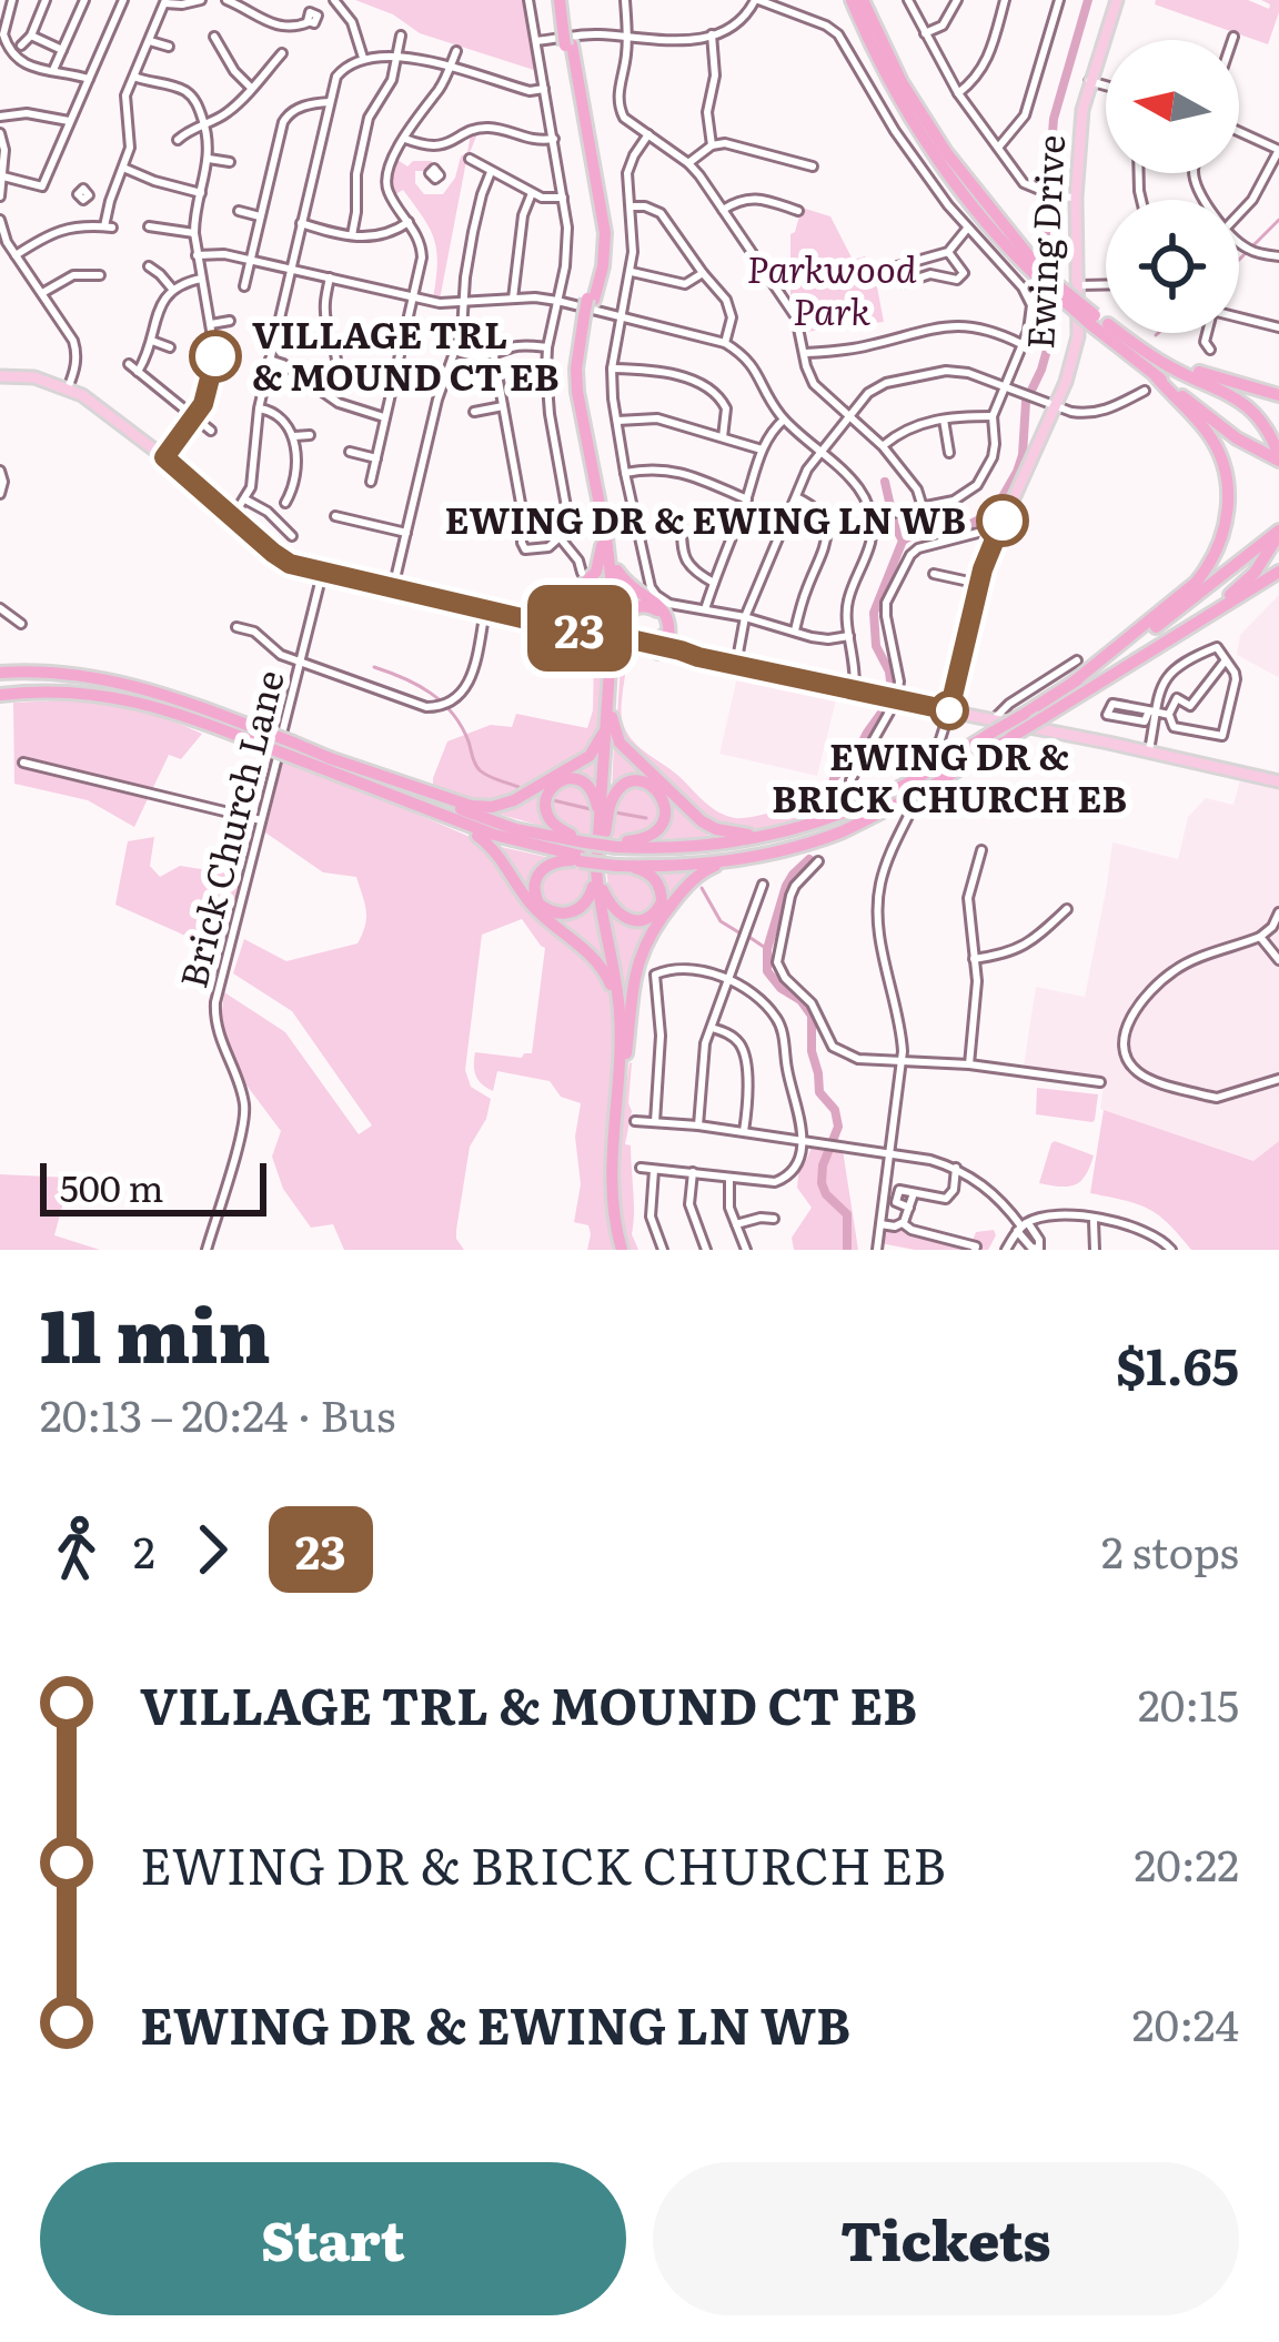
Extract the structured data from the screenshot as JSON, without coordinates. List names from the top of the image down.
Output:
{
  "streets": {
    "main road": ["Ewing Drive"],
    "street": ["Brick Church Lane"]
  },
  "parks": ["Parkwood Park"],
  "places": ["VILLAGE TRL & MOUND CT EB", "EWING DR & EWING LN WB", "EWING DR & BRICK CHURCH EB"],
  "lines": ["bus line 23"],
  "scale_bar": "500 m",
  "north": "left",
  "page": {
    "on_map": "23",
    "scale": "500 m",
    "heading": ["11 min", "20:13 – 20:24 · Bus", "$1.65"],
    "legs": ["2", "23", "2 stops"],
    "list": [
      {
        "name": "VILLAGE TRL & MOUND CT EB",
        "value": "20:15"
      },
      {
        "name": "EWING DR & BRICK CHURCH EB",
        "value": "20:22"
      },
      {
        "name": "EWING DR & EWING LN WB",
        "value": "20:24"
      }
    ],
    "buttons": ["Start", "Tickets"]
  }
}
